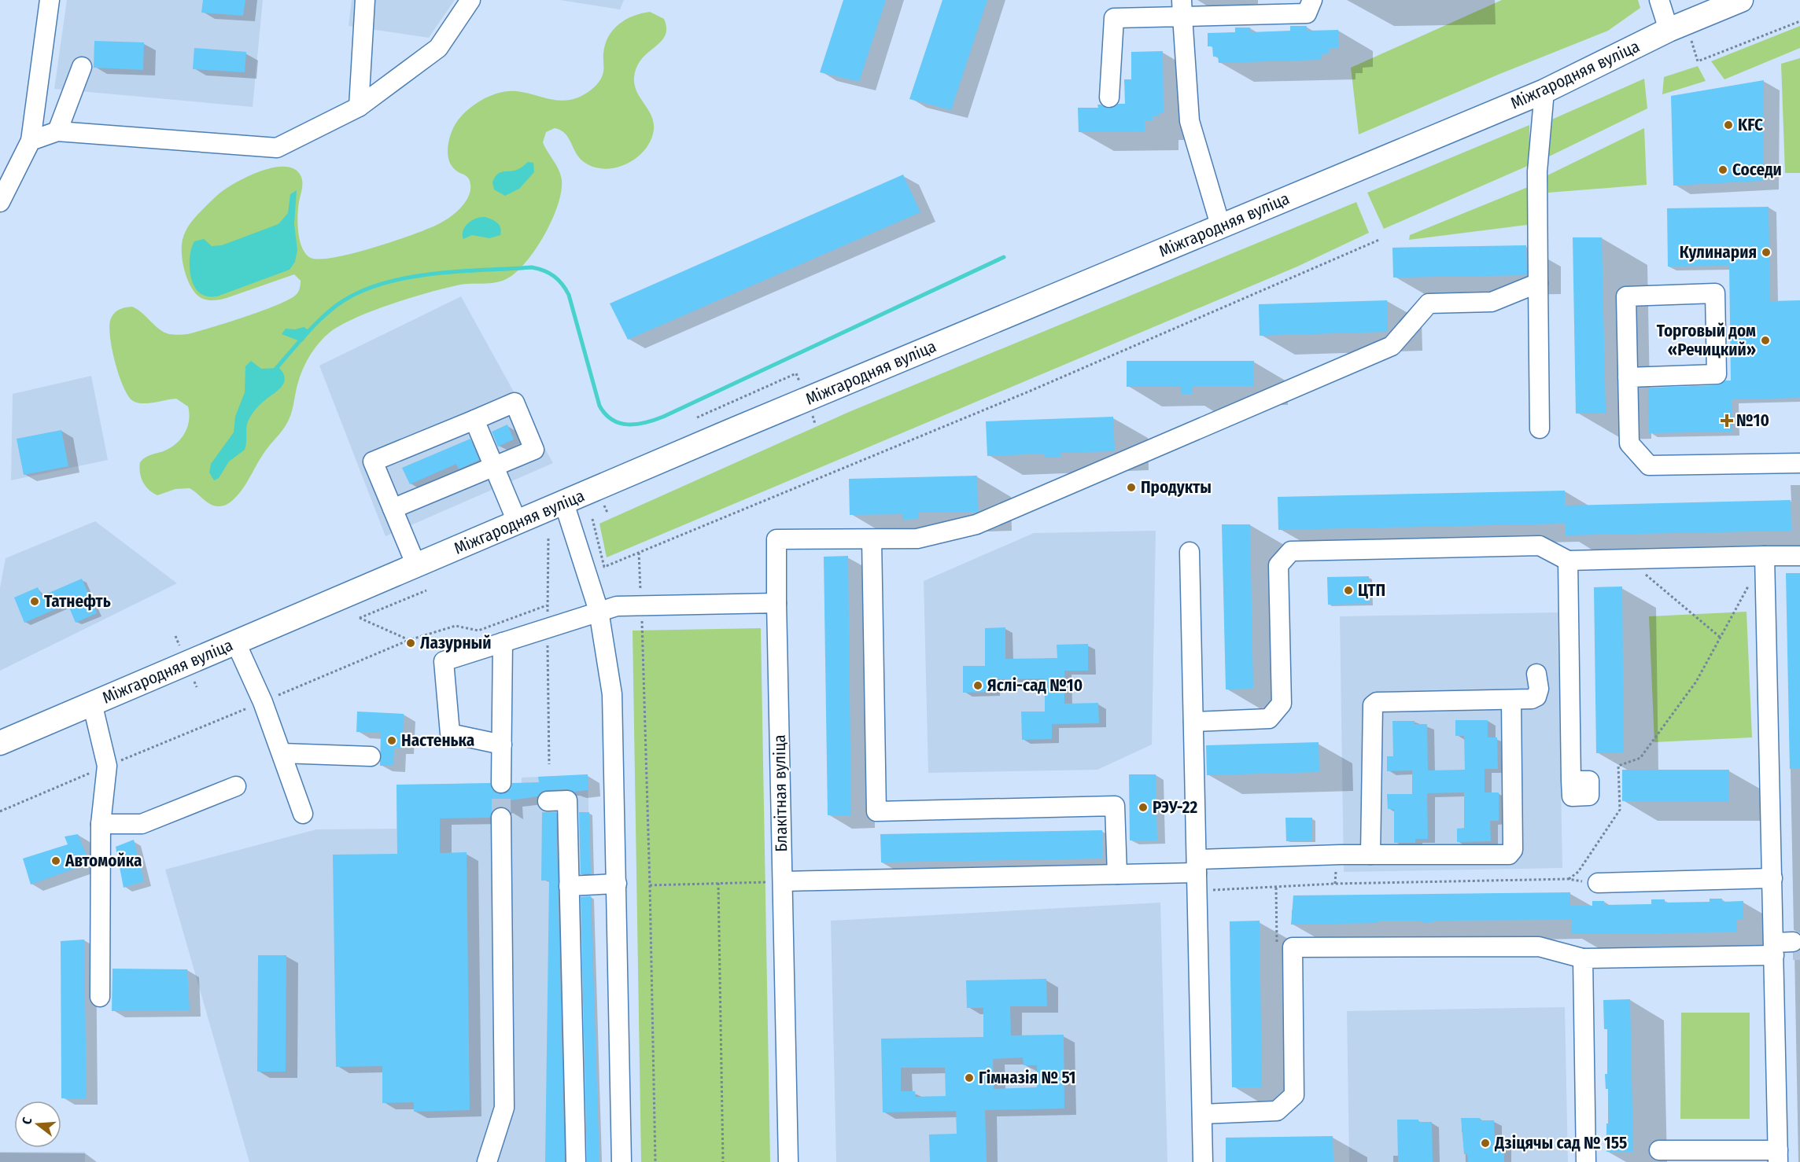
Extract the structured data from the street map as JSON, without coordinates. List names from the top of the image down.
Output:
{
  "streets": {
    "main road": ["Міжгародняя вуліца"],
    "street": ["Блакітная вуліца"]
  },
  "places": {
    "other": [
      "KFC",
      "Соседи",
      "Кулинария",
      "Торговый дом «Речицкий»",
      "Продукты",
      "ЦТП",
      "Татнефть",
      "Лазурный",
      "Яслі-сад №10",
      "Настенька",
      "РЭУ-22",
      "Автомойка",
      "Гімназія № 51",
      "Дзіцячы сад № 155"
    ],
    "health": ["№10"]
  },
  "north": "left"
}
